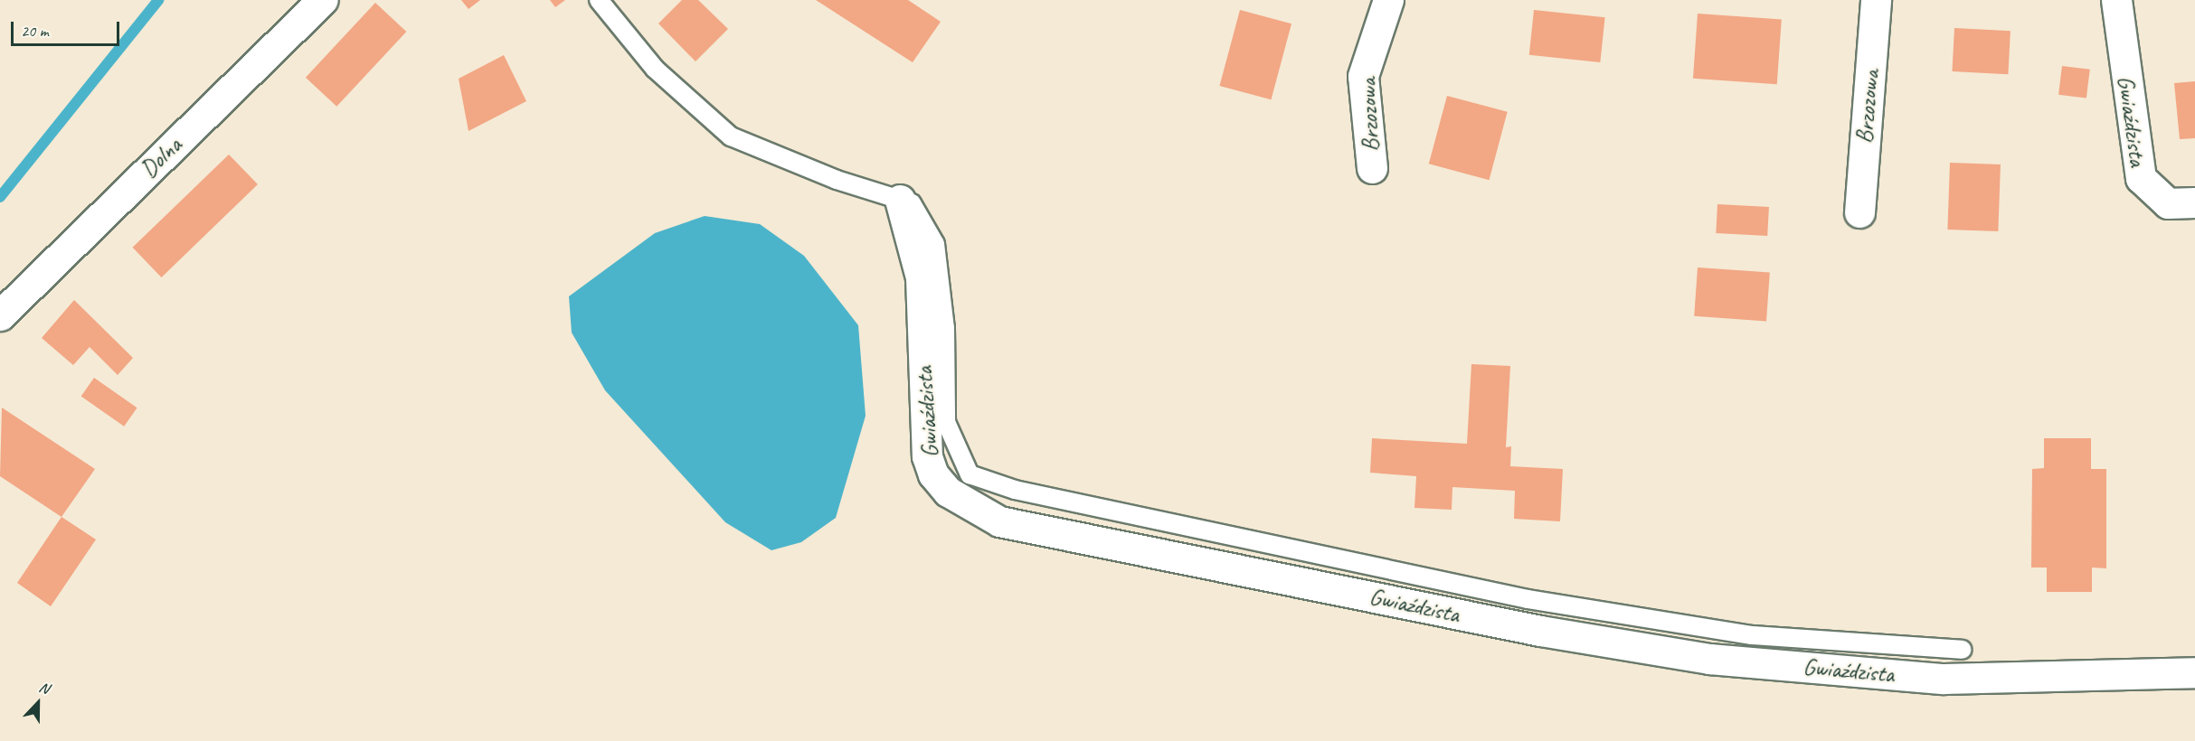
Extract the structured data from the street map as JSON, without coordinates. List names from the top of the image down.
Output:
{
  "streets": {
    "street": ["Brzozowa", "Gwiaździsta", "Dolna"]
  },
  "scale_bar": "20 m",
  "north": "top"
}
